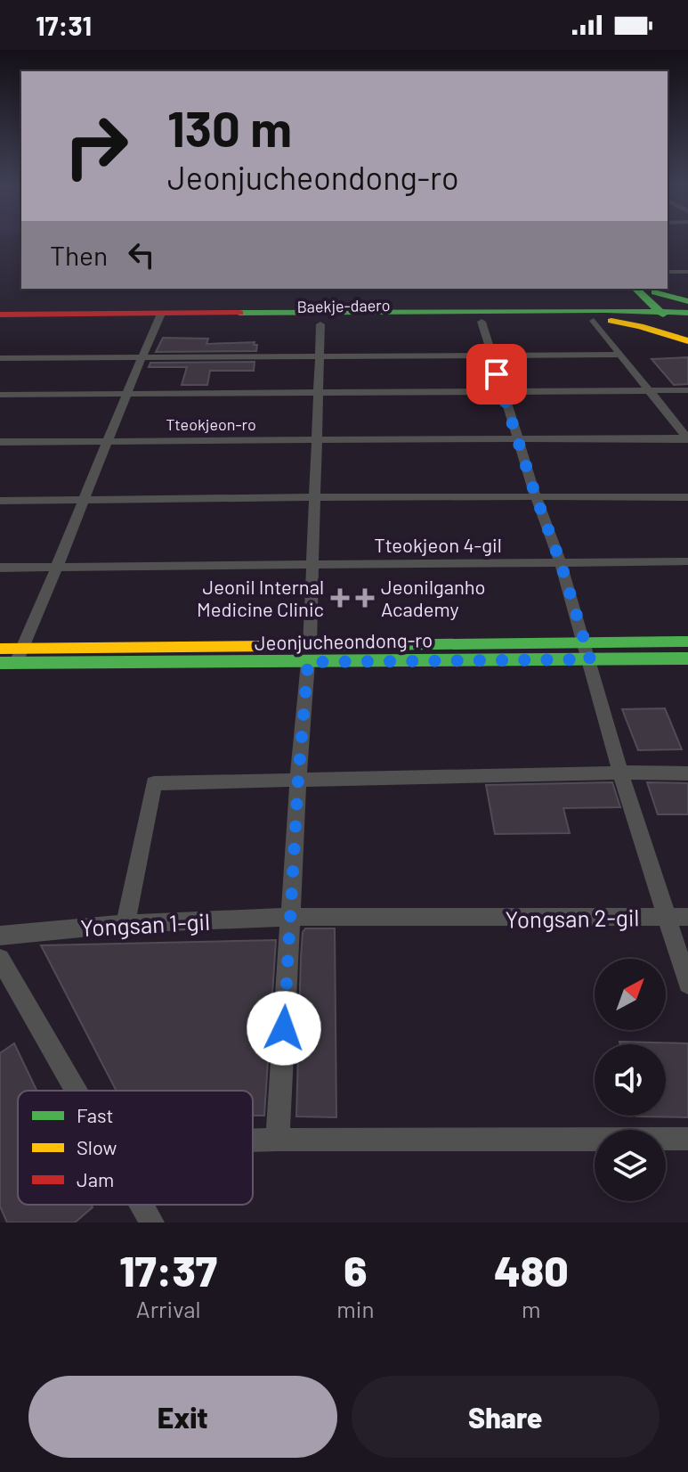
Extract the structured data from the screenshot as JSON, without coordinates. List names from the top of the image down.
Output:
{
  "streets": {
    "street": [
      "Baekje-daero",
      "Tteokjeon-ro",
      "Tteokjeon 4-gil",
      "Jeonjucheondong-ro",
      "Yongsan 2-gil",
      "Yongsan 1-gil"
    ]
  },
  "crossings": [
    ["Jeonjucheondong-ro", "Yongsan 2-gil"],
    ["Yongsan 2-gil", "Yongsan 1-gil"]
  ],
  "places": {
    "health": ["Jeonil Internal Medicine Clinic", "Jeonilganho Academy"]
  },
  "legend": ["Fast", "Slow", "Jam"],
  "north": "top right",
  "page": {
    "status": "17:31",
    "turn": ["130 m", "Jeonjucheondong-ro"],
    "then": "Then",
    "eta": [
      "17:37",
      "Arrival",
      "6",
      "min",
      "480",
      "m"
    ],
    "buttons": ["Exit", "Share"]
  }
}
